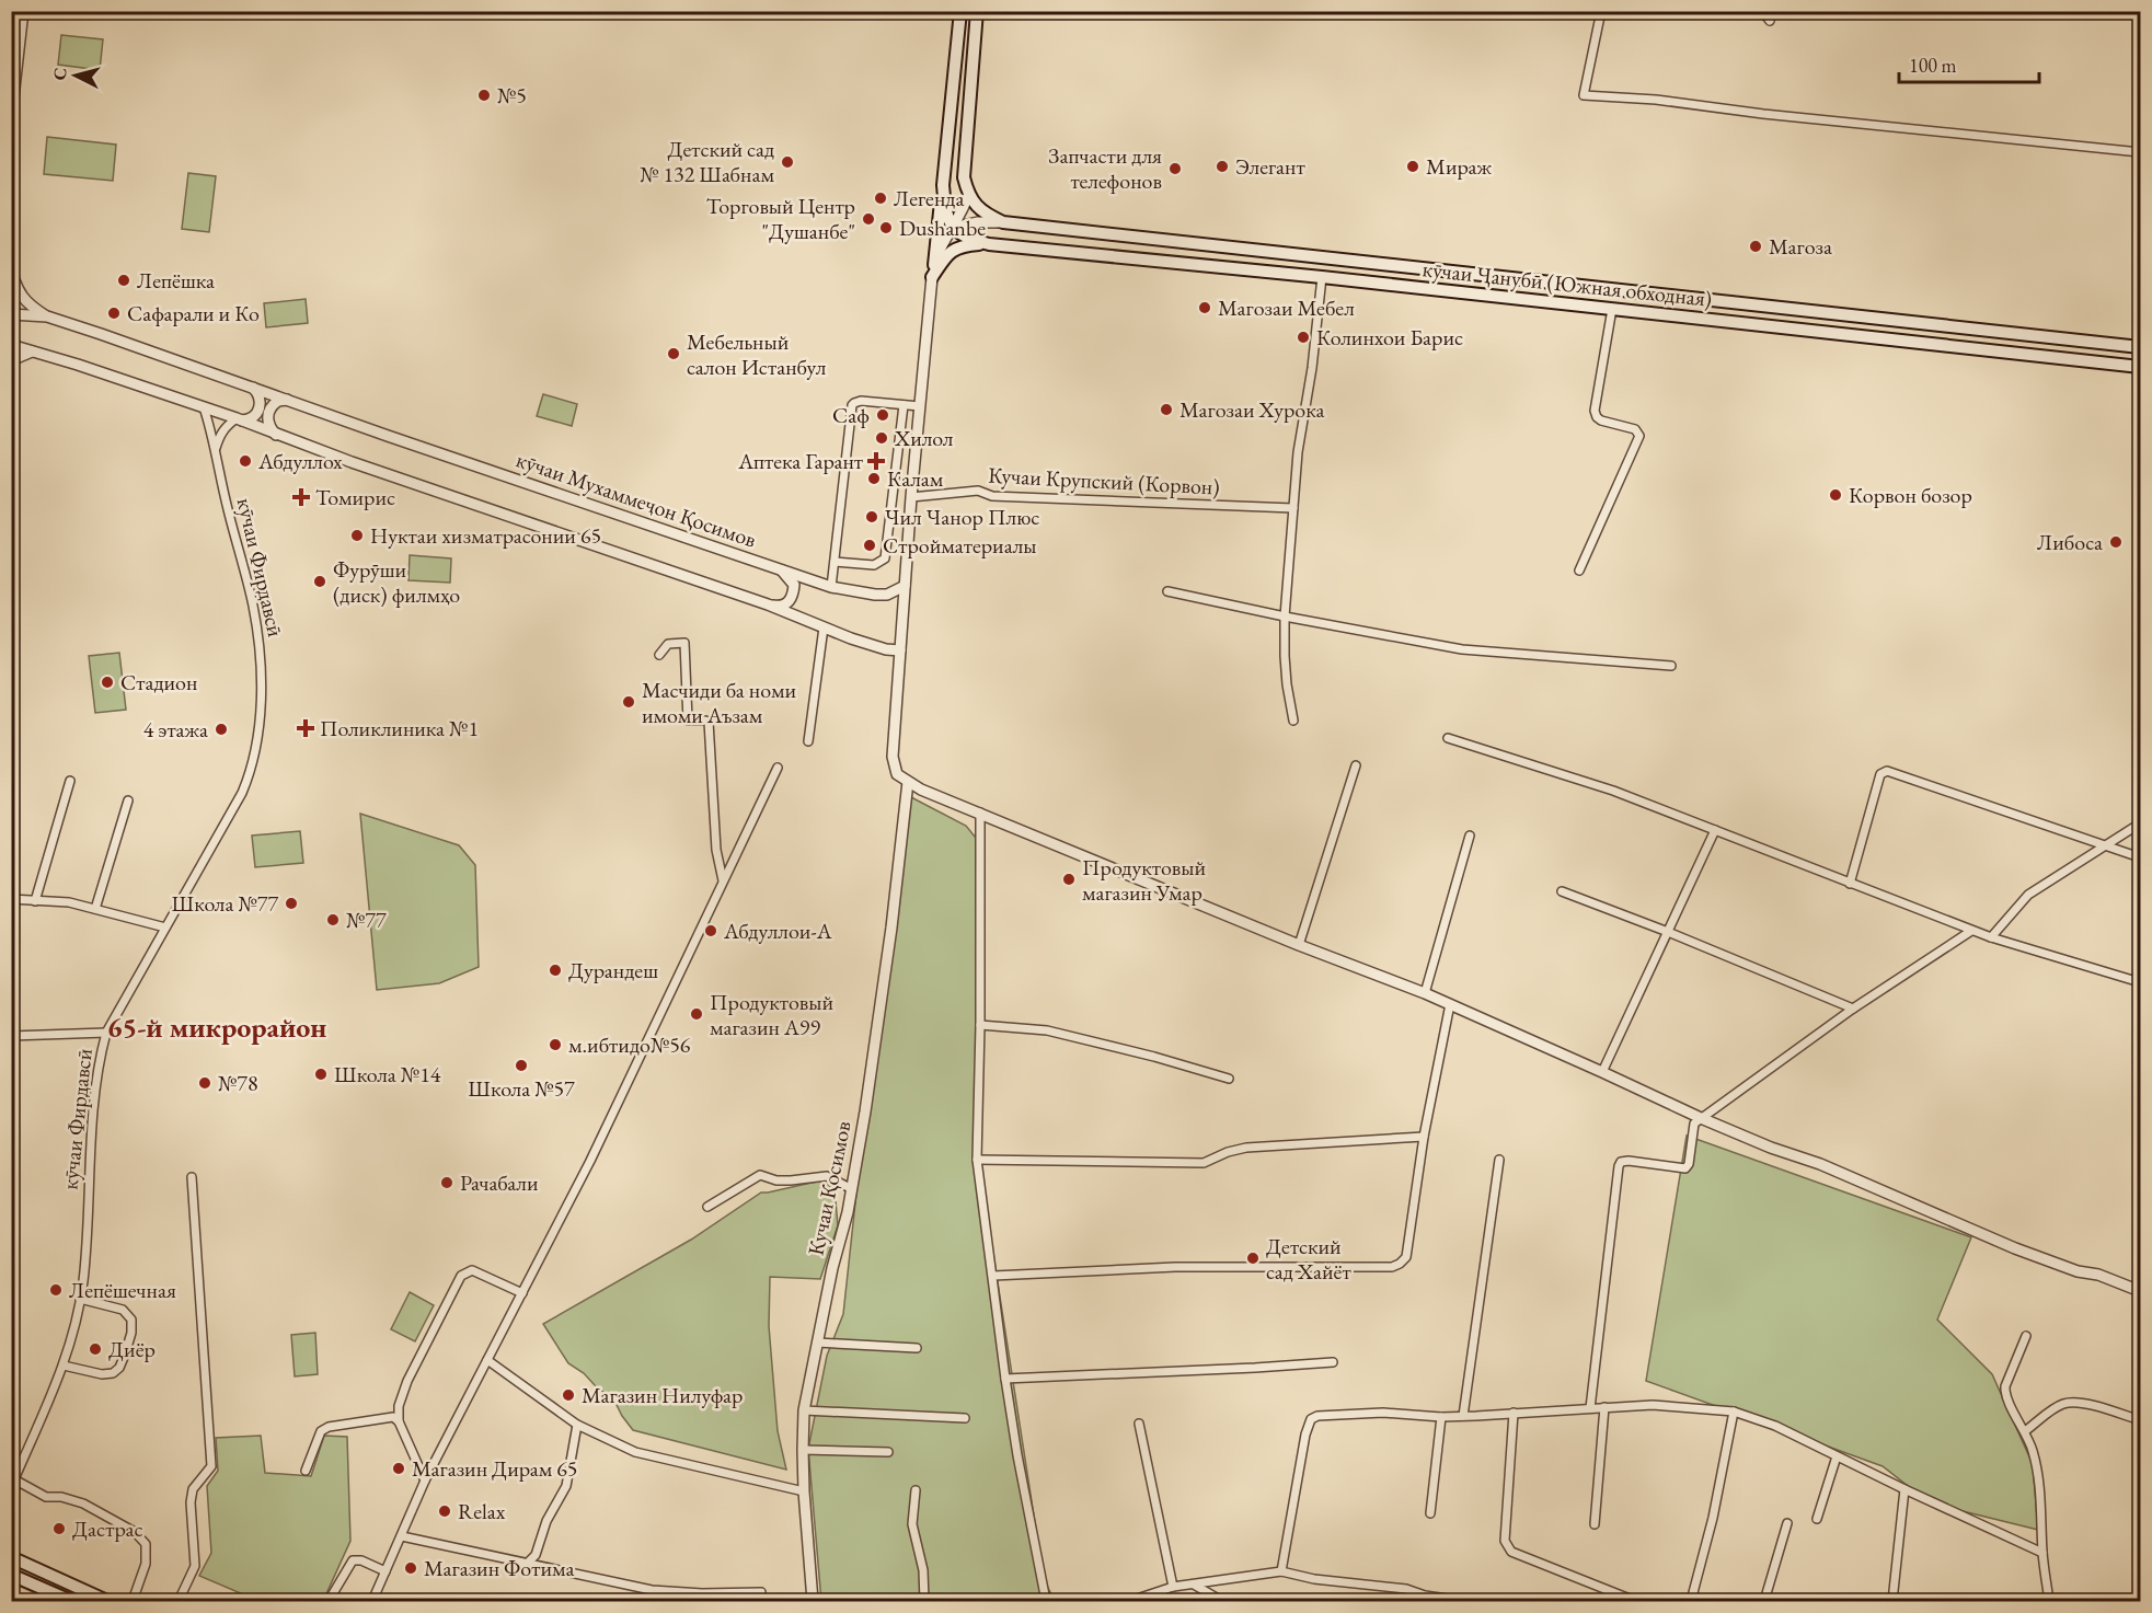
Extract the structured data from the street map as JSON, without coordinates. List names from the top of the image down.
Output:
{
  "streets": {
    "main road": ["кӯчаи Ҷанубӣ (Южная обходная)"],
    "street": [
      "Кучаи Крупский (Корвон)",
      "кӯчаи Мухаммеҷон Қосимов",
      "кӯчаи Фирдавсӣ",
      "Кучаи Қосимов"
    ]
  },
  "districts": ["65-й микрорайон"],
  "places": {
    "other": [
      "№5",
      "Детский сад № 132 Шабнам",
      "Элегант",
      "Мираж",
      "Запчасти для телефонов",
      "Легенда",
      "Торговый Центр \"Душанбе\"",
      "Dushanbe",
      "Магоза",
      "Лепёшка",
      "Магозаи Мебел",
      "Сафарали и Ко",
      "Колинхои Барис",
      "Мебельный салон Истанбул",
      "Магозаи Хурока",
      "Саф",
      "Хилол",
      "Абдуллох",
      "Калам",
      "Корвон бозор",
      "Чил Чанор Плюс",
      "Нуктаи хизматрасонии 65",
      "Либоса",
      "Стройматериалы",
      "Фурӯши (диск) филмҳо",
      "Стадион",
      "Масчиди ба номи имоми Аъзам",
      "4 этажа",
      "Продуктовый магазин Умар",
      "Школа №77",
      "№77",
      "Абдуллои-А",
      "Дурандеш",
      "Продуктовый магазин А99",
      "м.ибтидо№56",
      "Школа №57",
      "Школа №14",
      "№78",
      "Рачабали",
      "Детский сад Хайёт",
      "Лепёшечная",
      "Диëр",
      "Магазин Нилуфар",
      "Магазин Дирам 65",
      "Relax",
      "Дастрас",
      "Магазин Фотима"
    ],
    "health": ["Аптека Гарант", "Томирис", "Поликлиника №1"]
  },
  "scale_bar": "100 m",
  "north": "left"
}
